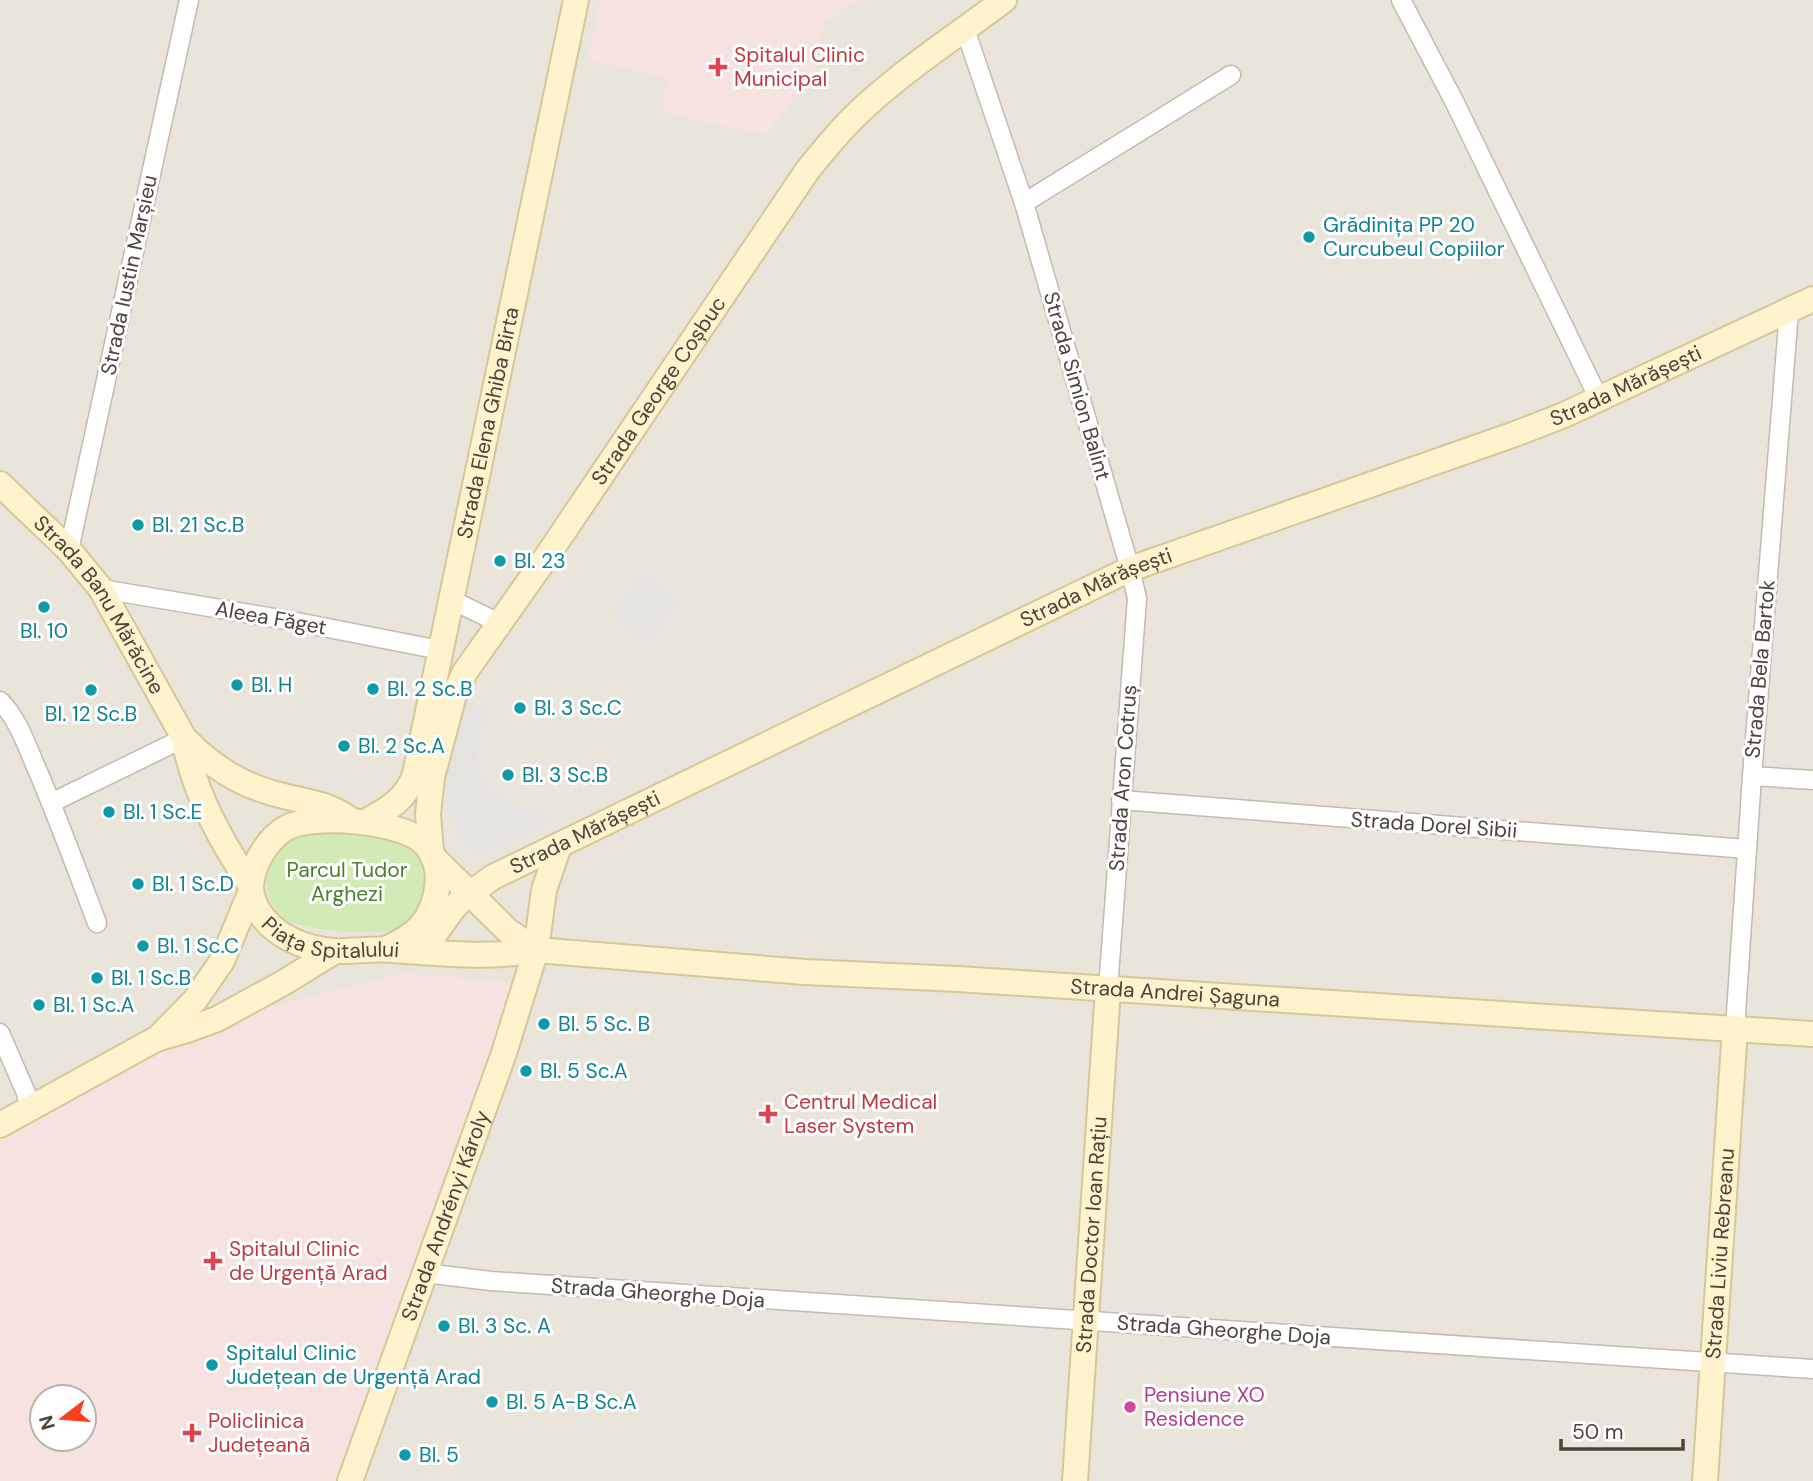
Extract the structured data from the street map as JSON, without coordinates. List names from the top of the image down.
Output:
{
  "streets": {
    "street": [
      "Strada Iustin Marșieu",
      "Strada Simion Balint",
      "Strada Mărășești",
      "Strada George Coșbuc",
      "Strada Elena Ghiba Birta",
      "Strada Banu Mărăcine",
      "Aleea Făget",
      "Strada Bela Bartok",
      "Strada Aron Cotruș",
      "Strada Dorel Sibii",
      "Piața Spitalului",
      "Strada Andrei Șaguna",
      "Strada Andrényi Károly",
      "Strada Doctor Ioan Rațiu",
      "Strada Liviu Rebreanu",
      "Strada Gheorghe Doja"
    ]
  },
  "crossings": [
    ["Strada Iustin Marșieu", "Strada Banu Mărăcine"],
    ["Strada Simion Balint", "Strada Mărășești"],
    ["Strada Simion Balint", "Strada George Coșbuc"],
    ["Strada Simion Balint", "Strada Aron Cotruș"],
    ["Strada Mărășești", "Strada Bela Bartok"],
    ["Strada Mărășești", "Strada Aron Cotruș"],
    ["Strada Mărășești", "Strada Andrei Șaguna"],
    ["Strada George Coșbuc", "Strada Elena Ghiba Birta"],
    ["Strada George Coșbuc", "Strada Banu Mărăcine"],
    ["Strada George Coșbuc", "Piața Spitalului"],
    ["Strada George Coșbuc", "Strada Andrei Șaguna"],
    ["Strada Elena Ghiba Birta", "Strada Banu Mărăcine"],
    ["Strada Elena Ghiba Birta", "Aleea Făget"],
    ["Strada Elena Ghiba Birta", "Piața Spitalului"],
    ["Strada Elena Ghiba Birta", "Strada Andrei Șaguna"],
    ["Strada Banu Mărăcine", "Aleea Făget"],
    ["Strada Banu Mărăcine", "Piața Spitalului"],
    ["Strada Banu Mărăcine", "Strada Andrei Șaguna"],
    ["Strada Bela Bartok", "Strada Dorel Sibii"],
    ["Strada Bela Bartok", "Strada Andrei Șaguna"],
    ["Strada Bela Bartok", "Strada Liviu Rebreanu"],
    ["Strada Aron Cotruș", "Strada Dorel Sibii"],
    ["Strada Aron Cotruș", "Strada Andrei Șaguna"],
    ["Strada Aron Cotruș", "Strada Doctor Ioan Rațiu"],
    ["Piața Spitalului", "Strada Andrei Șaguna"],
    ["Strada Andrei Șaguna", "Strada Andrényi Károly"],
    ["Strada Andrei Șaguna", "Strada Doctor Ioan Rațiu"],
    ["Strada Andrei Șaguna", "Strada Liviu Rebreanu"],
    ["Strada Andrényi Károly", "Strada Gheorghe Doja"],
    ["Strada Doctor Ioan Rațiu", "Strada Gheorghe Doja"],
    ["Strada Liviu Rebreanu", "Strada Gheorghe Doja"]
  ],
  "parks": ["Parcul Tudor Arghezi"],
  "places": {
    "health": [
      "Spitalul Clinic Municipal",
      "Centrul Medical Laser System",
      "Spitalul Clinic de Urgență Arad",
      "Policlinica Județeană"
    ],
    "other": [
      "Grădinița PP 20 Curcubeul Copiilor",
      "Bl. 21 Sc.B",
      "Bl. 23",
      "Bl. 10",
      "Bl. H",
      "Bl. 2 Sc.B",
      "Bl. 12 Sc.B",
      "Bl. 3 Sc.C",
      "Bl. 2 Sc.A",
      "Bl. 3 Sc.B",
      "Bl. 1 Sc.E",
      "Bl. 1 Sc.D",
      "Bl. 1 Sc.C",
      "Bl. 1 Sc.B",
      "Bl. 1 Sc.A",
      "Bl. 5 Sc. B",
      "Bl. 5 Sc.A",
      "Bl. 3 Sc. A",
      "Spitalul Clinic Județean de Urgență Arad",
      "Bl. 5 A-B Sc.A",
      "Pensiune XO Residence",
      "Bl. 5"
    ]
  },
  "scale_bar": "50 m",
  "north": "left"
}
